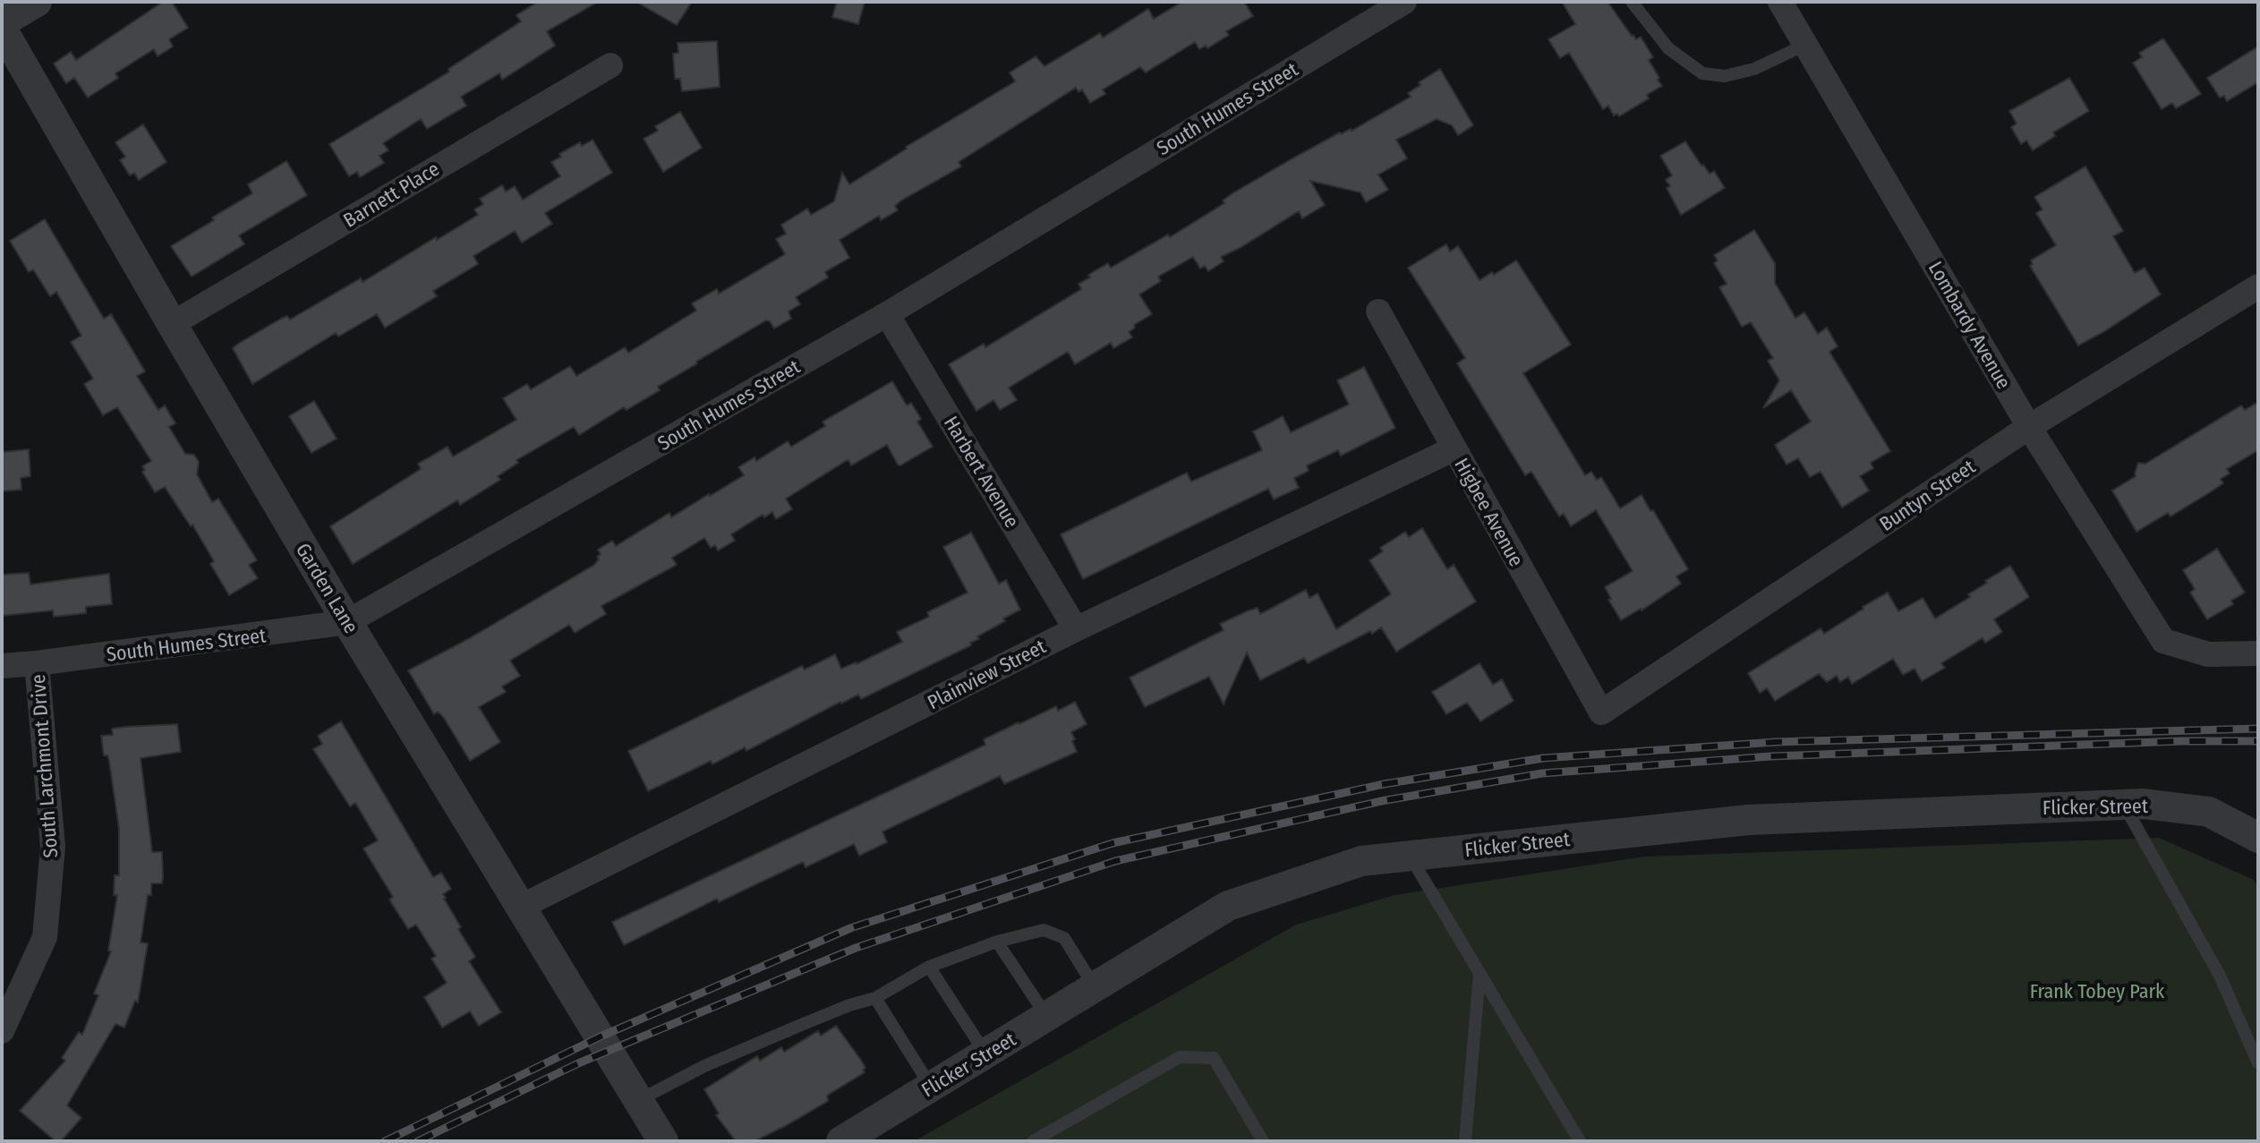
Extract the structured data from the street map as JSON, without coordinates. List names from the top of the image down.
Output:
{
  "streets": {
    "street": [
      "South Humes Street",
      "Barnett Place",
      "Lombardy Avenue",
      "Harbert Avenue",
      "Buntyn Street",
      "Higbee Avenue",
      "Garden Lane",
      "Plainview Street",
      "South Larchmont Drive",
      "Flicker Street"
    ]
  },
  "crossings": [
    ["South Humes Street", "Harbert Avenue"],
    ["South Humes Street", "Garden Lane"],
    ["South Humes Street", "South Larchmont Drive"],
    ["Barnett Place", "Garden Lane"],
    ["Lombardy Avenue", "Buntyn Street"],
    ["Harbert Avenue", "Plainview Street"],
    ["Buntyn Street", "Higbee Avenue"],
    ["Higbee Avenue", "Plainview Street"],
    ["Garden Lane", "Plainview Street"]
  ],
  "parks": ["Frank Tobey Park"]
}
